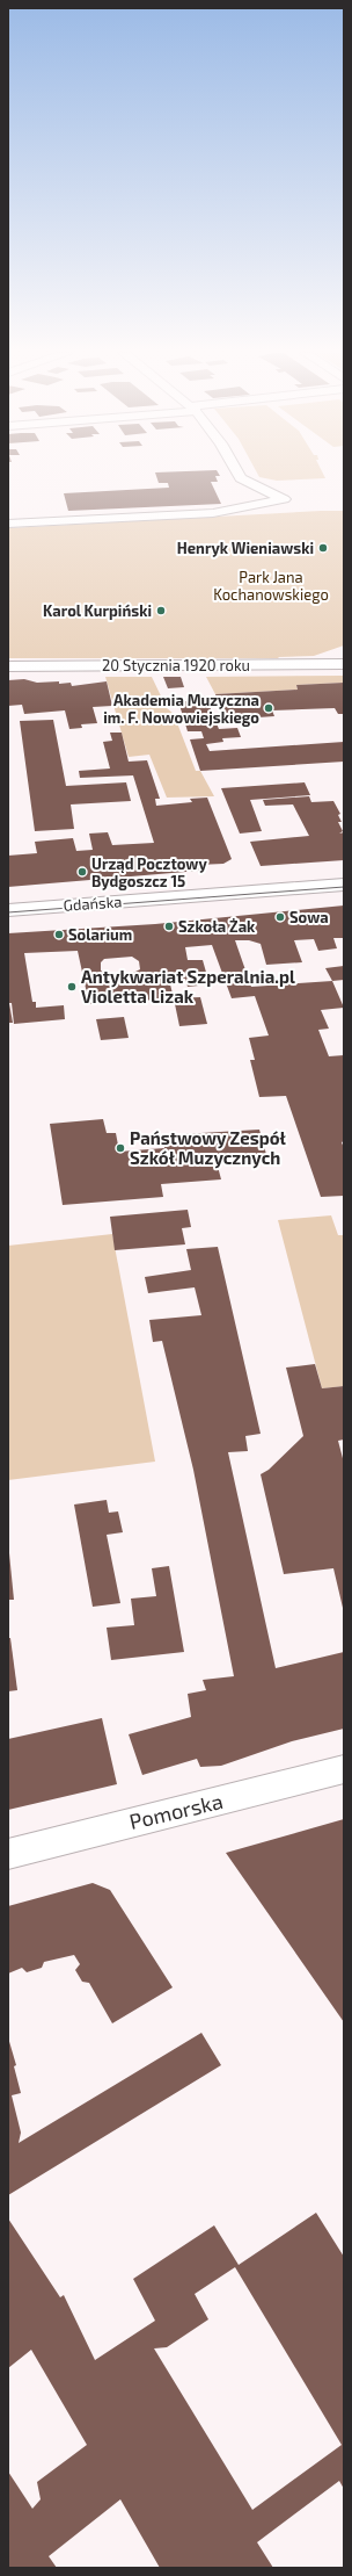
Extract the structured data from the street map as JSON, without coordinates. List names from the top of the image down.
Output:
{
  "streets": {
    "street": ["20 Stycznia 1920 roku", "Gdańska", "Pomorska"]
  },
  "parks": ["Park Jana Kochanowskiego"],
  "places": [
    "Henryk Wieniawski",
    "Karol Kurpiński",
    "Akademia Muzyczna im. F. Nowowiejskiego",
    "Urząd Pocztowy Bydgoszcz 15",
    "Sowa",
    "Szkoła Żak",
    "Solarium",
    "Antykwariat Szperalnia.pl Violetta Lizak",
    "Państwowy Zespół Szkół Muzycznych"
  ]
}
